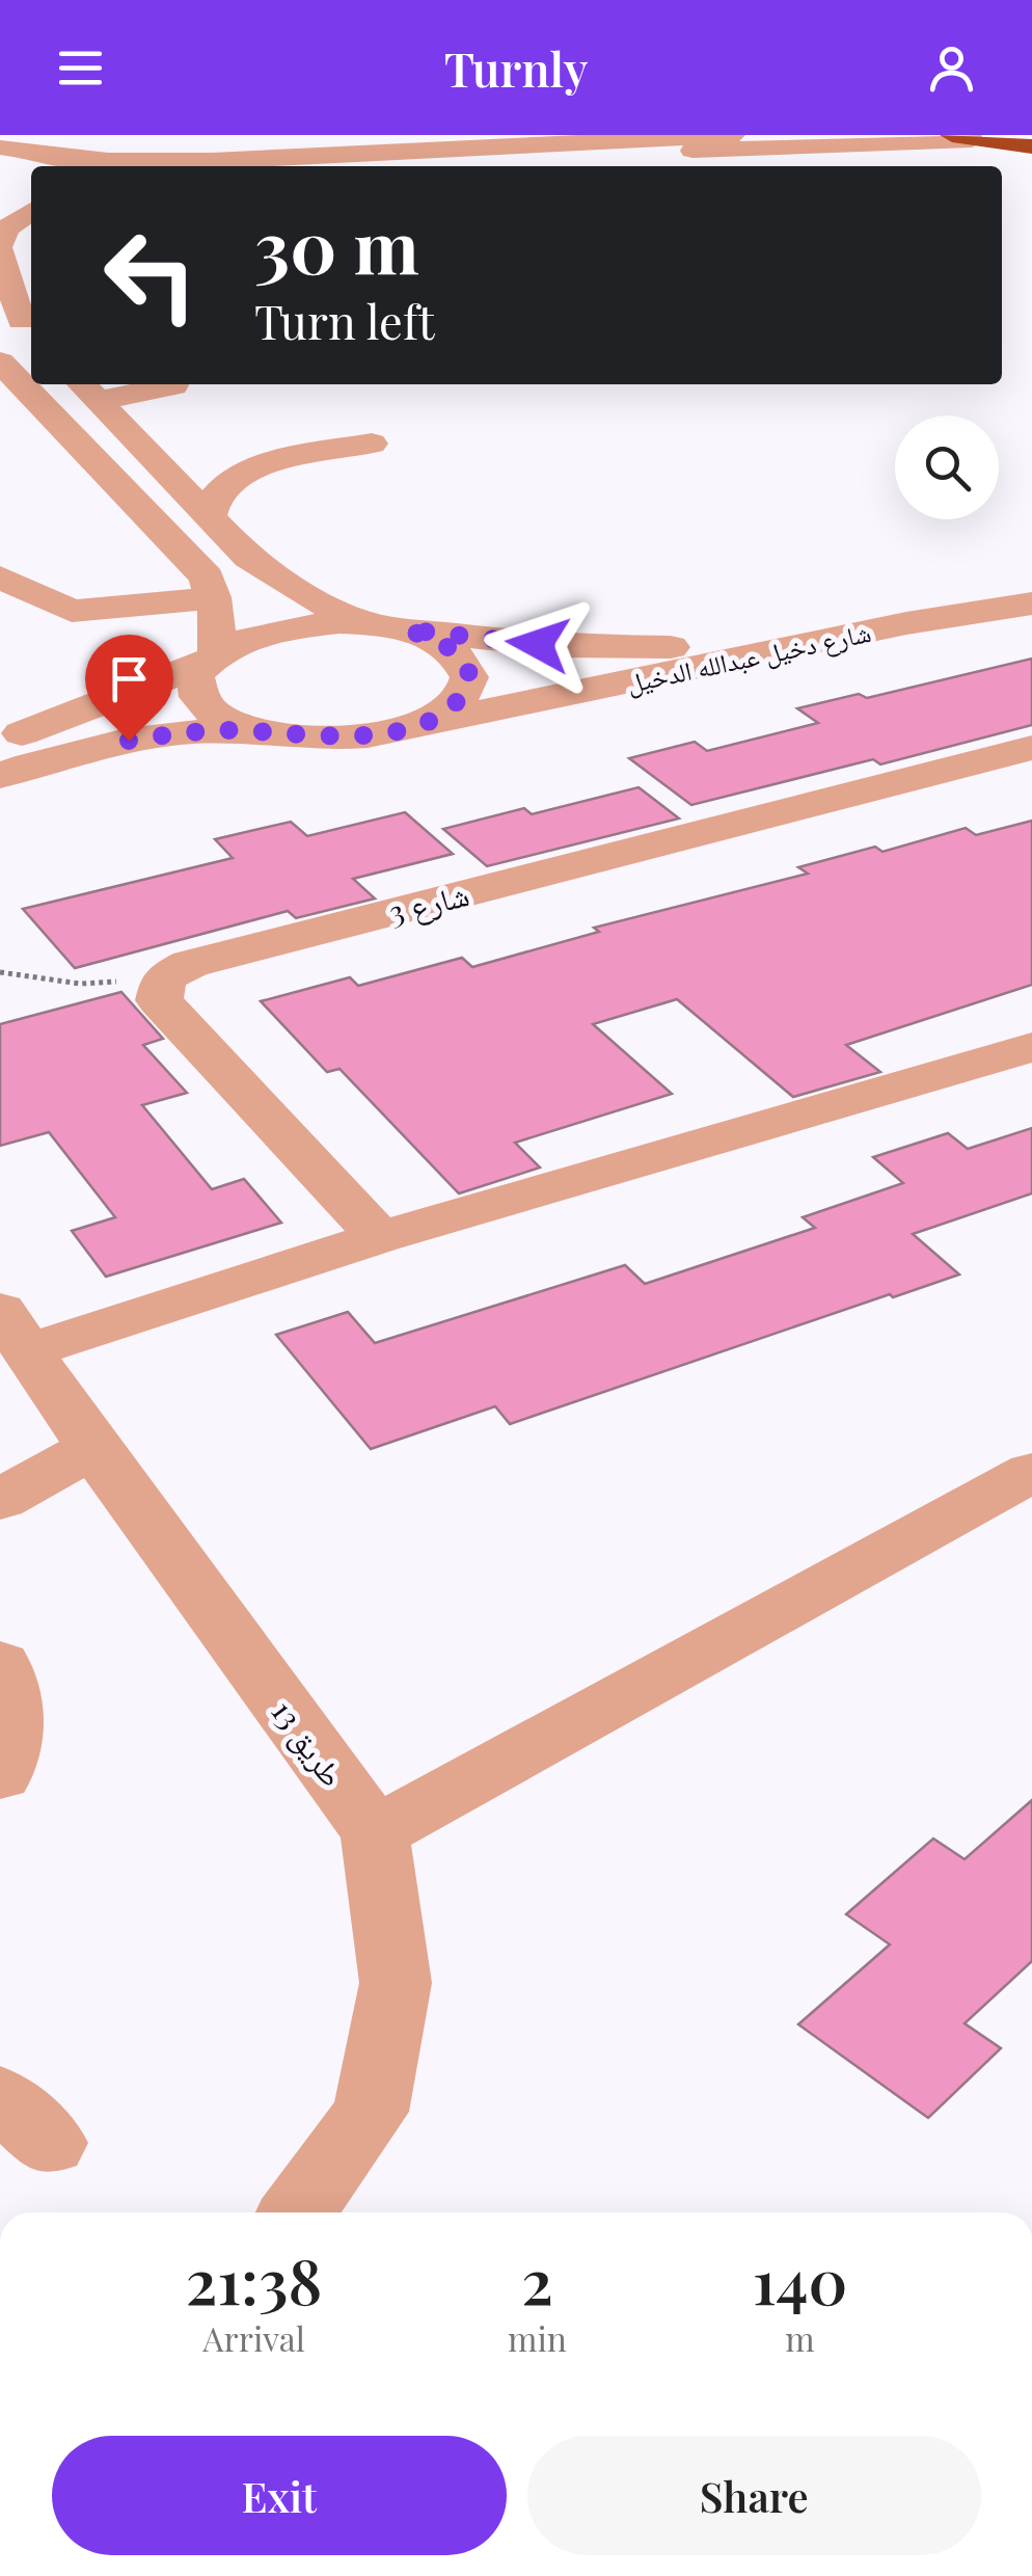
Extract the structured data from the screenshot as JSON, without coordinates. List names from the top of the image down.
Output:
{
  "streets": {
    "street": ["شارع دخيل عبدالله الدخيل", "شارع 3", "طريق 13"]
  },
  "page": {
    "header": "Turnly",
    "turn": ["30 m", "Turn left"],
    "eta": [
      "21:38",
      "Arrival",
      "2",
      "min",
      "140",
      "m"
    ],
    "buttons": ["Exit", "Share"]
  }
}
